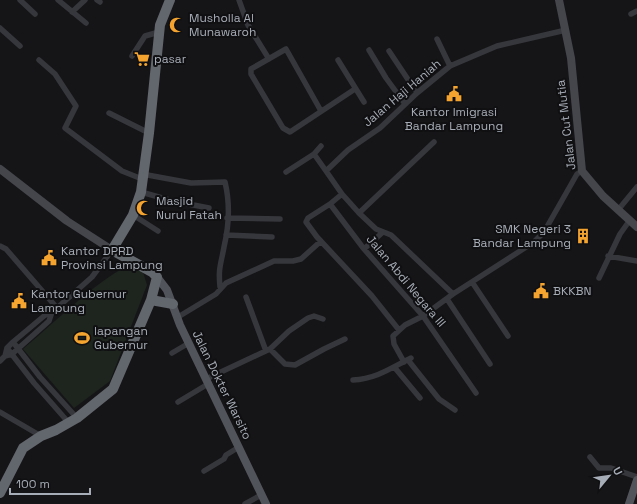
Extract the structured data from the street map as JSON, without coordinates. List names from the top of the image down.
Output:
{
  "streets": {
    "main road": ["Jalan Cut Mutia", "Jalan Dokter Warsito"],
    "street": ["Jalan Haji Haniah", "Jalan Abdi Negara III"]
  },
  "crossings": [
    ["Jalan Haji Haniah", "Jalan Cut Mutia"]
  ],
  "places": {
    "mosque": ["Musholla Al Munawaroh", "Masjid Nurul Fatah"],
    "supermarket": ["pasar"],
    "public building": [
      "Kantor Imigrasi Bandar Lampung",
      "Kantor DPRD Provinsi Lampung",
      "BKKBN",
      "Kantor Gubernur Lampung"
    ],
    "building": ["SMK Negeri 3 Bandar Lampung"],
    "sports": ["lapangan Gubernur"]
  },
  "scale_bar": "100 m",
  "north": "top right"
}
